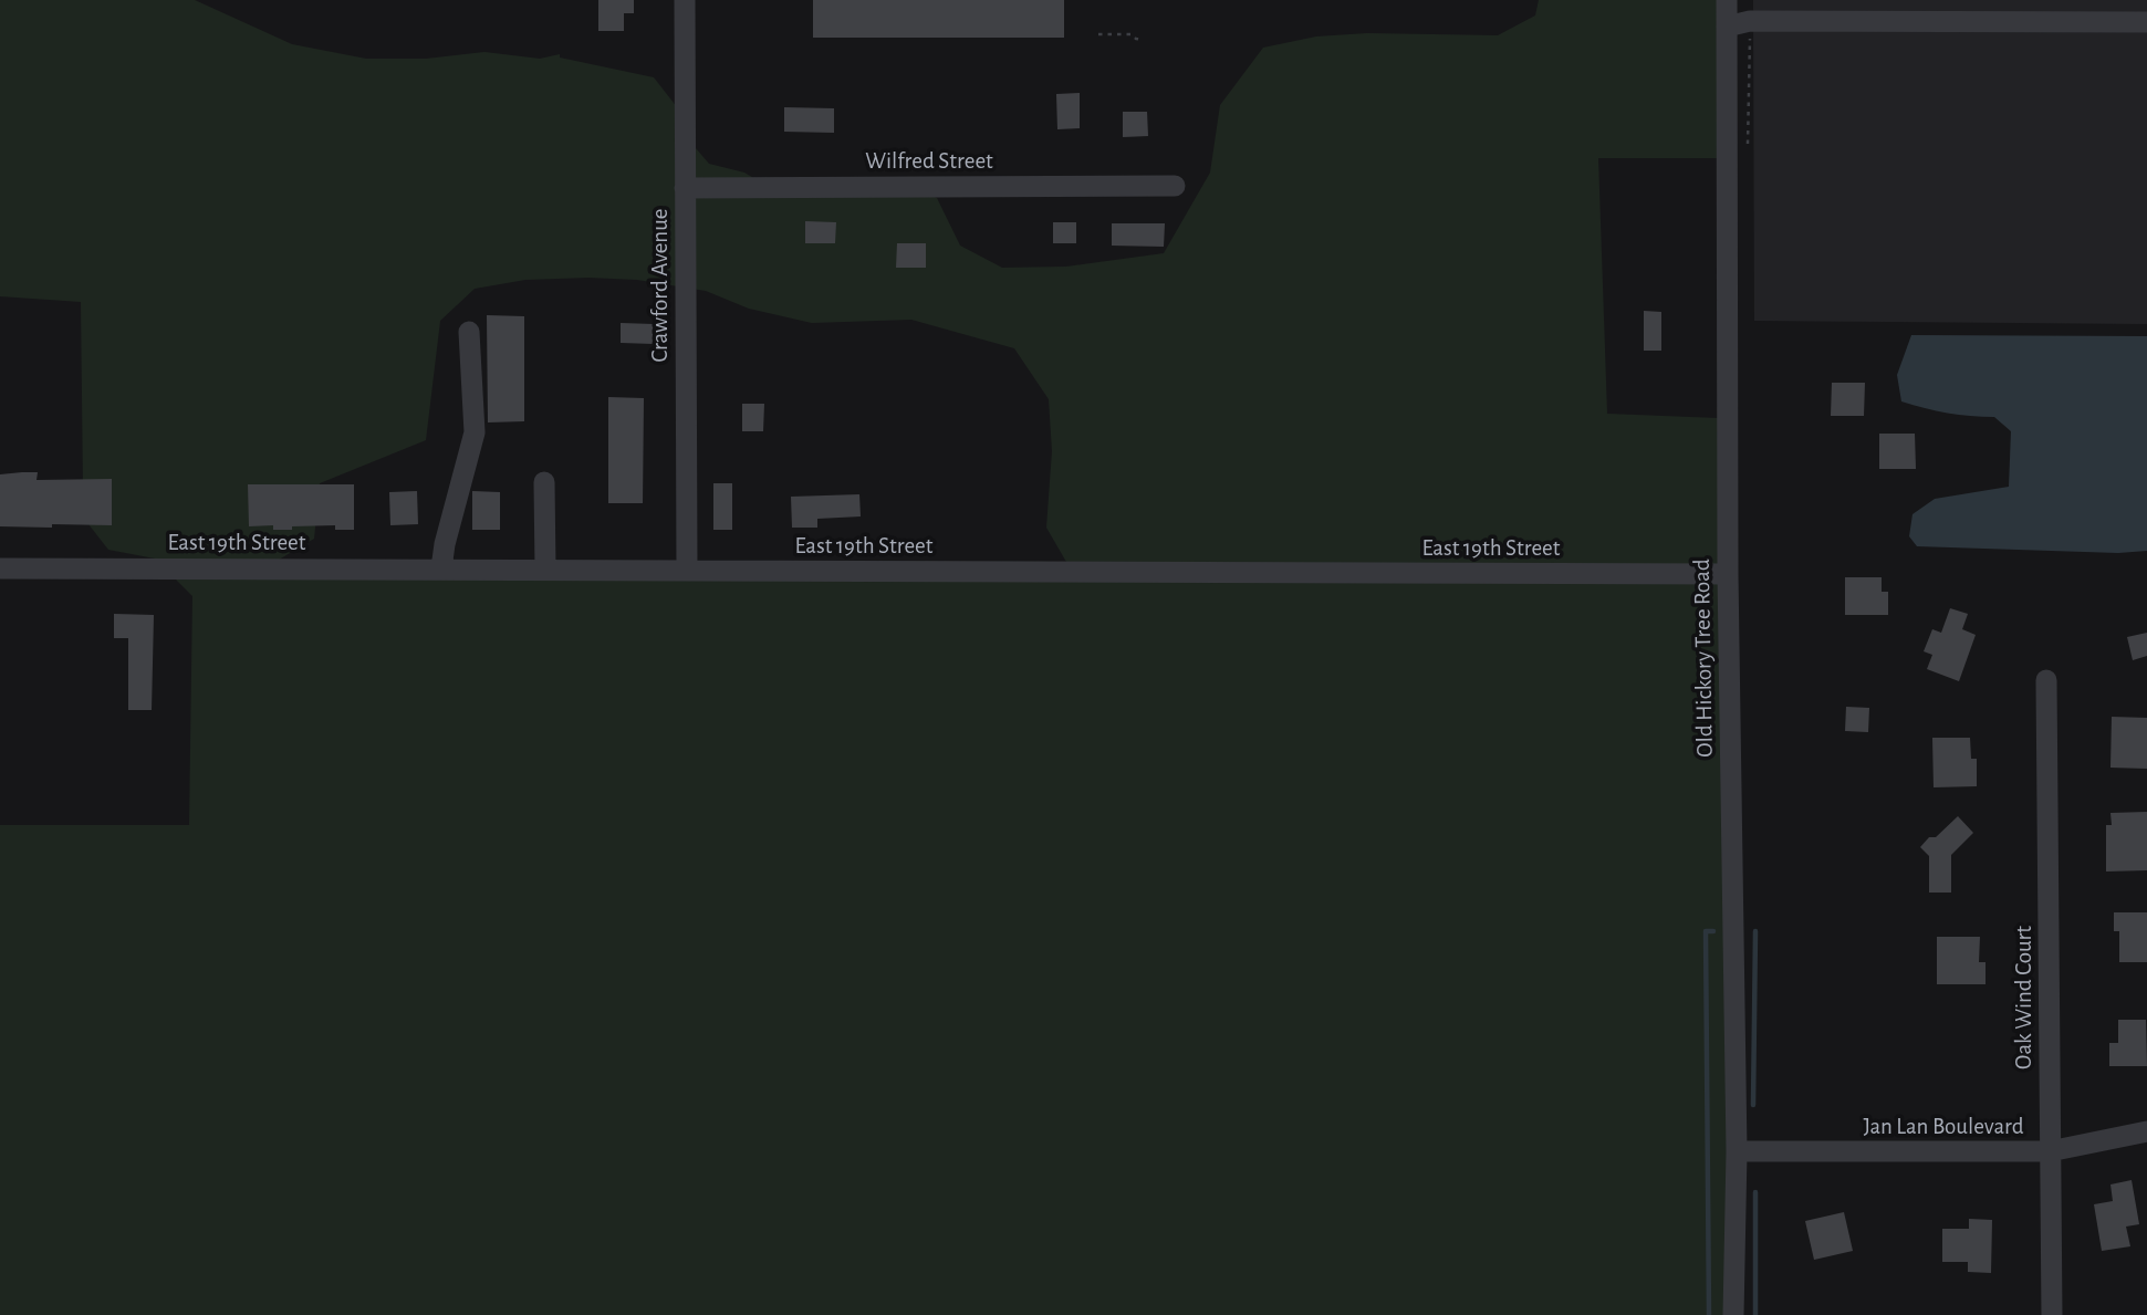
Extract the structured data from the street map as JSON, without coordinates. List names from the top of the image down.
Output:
{
  "streets": {
    "street": [
      "Wilfred Street",
      "Crawford Avenue",
      "East 19th Street",
      "Old Hickory Tree Road",
      "Oak Wind Court",
      "Jan Lan Boulevard"
    ]
  },
  "crossings": [
    ["Wilfred Street", "Crawford Avenue"],
    ["Crawford Avenue", "East 19th Street"],
    ["East 19th Street", "Old Hickory Tree Road"],
    ["Old Hickory Tree Road", "Jan Lan Boulevard"],
    ["Oak Wind Court", "Jan Lan Boulevard"]
  ]
}
